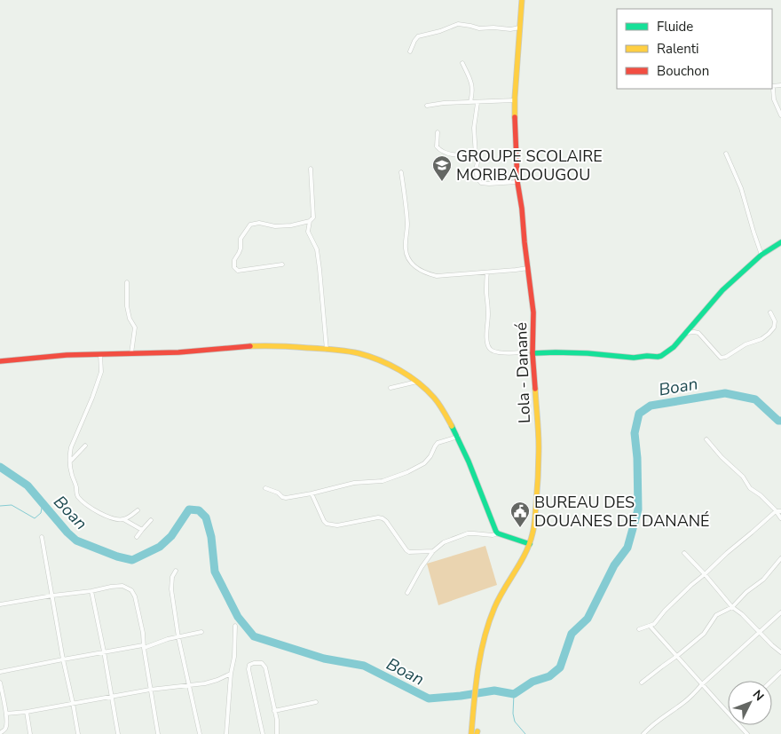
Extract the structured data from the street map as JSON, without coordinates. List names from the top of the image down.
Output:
{
  "streets": {
    "main road": ["Lola - Danané"]
  },
  "water": ["Boan"],
  "places": {
    "school or university": ["GROUPE SCOLAIRE MORIBADOUGOU"],
    "public building": ["BUREAU DES DOUANES DE DANANÉ"]
  },
  "legend": ["Fluide", "Ralenti", "Bouchon"],
  "north": "top right"
}
